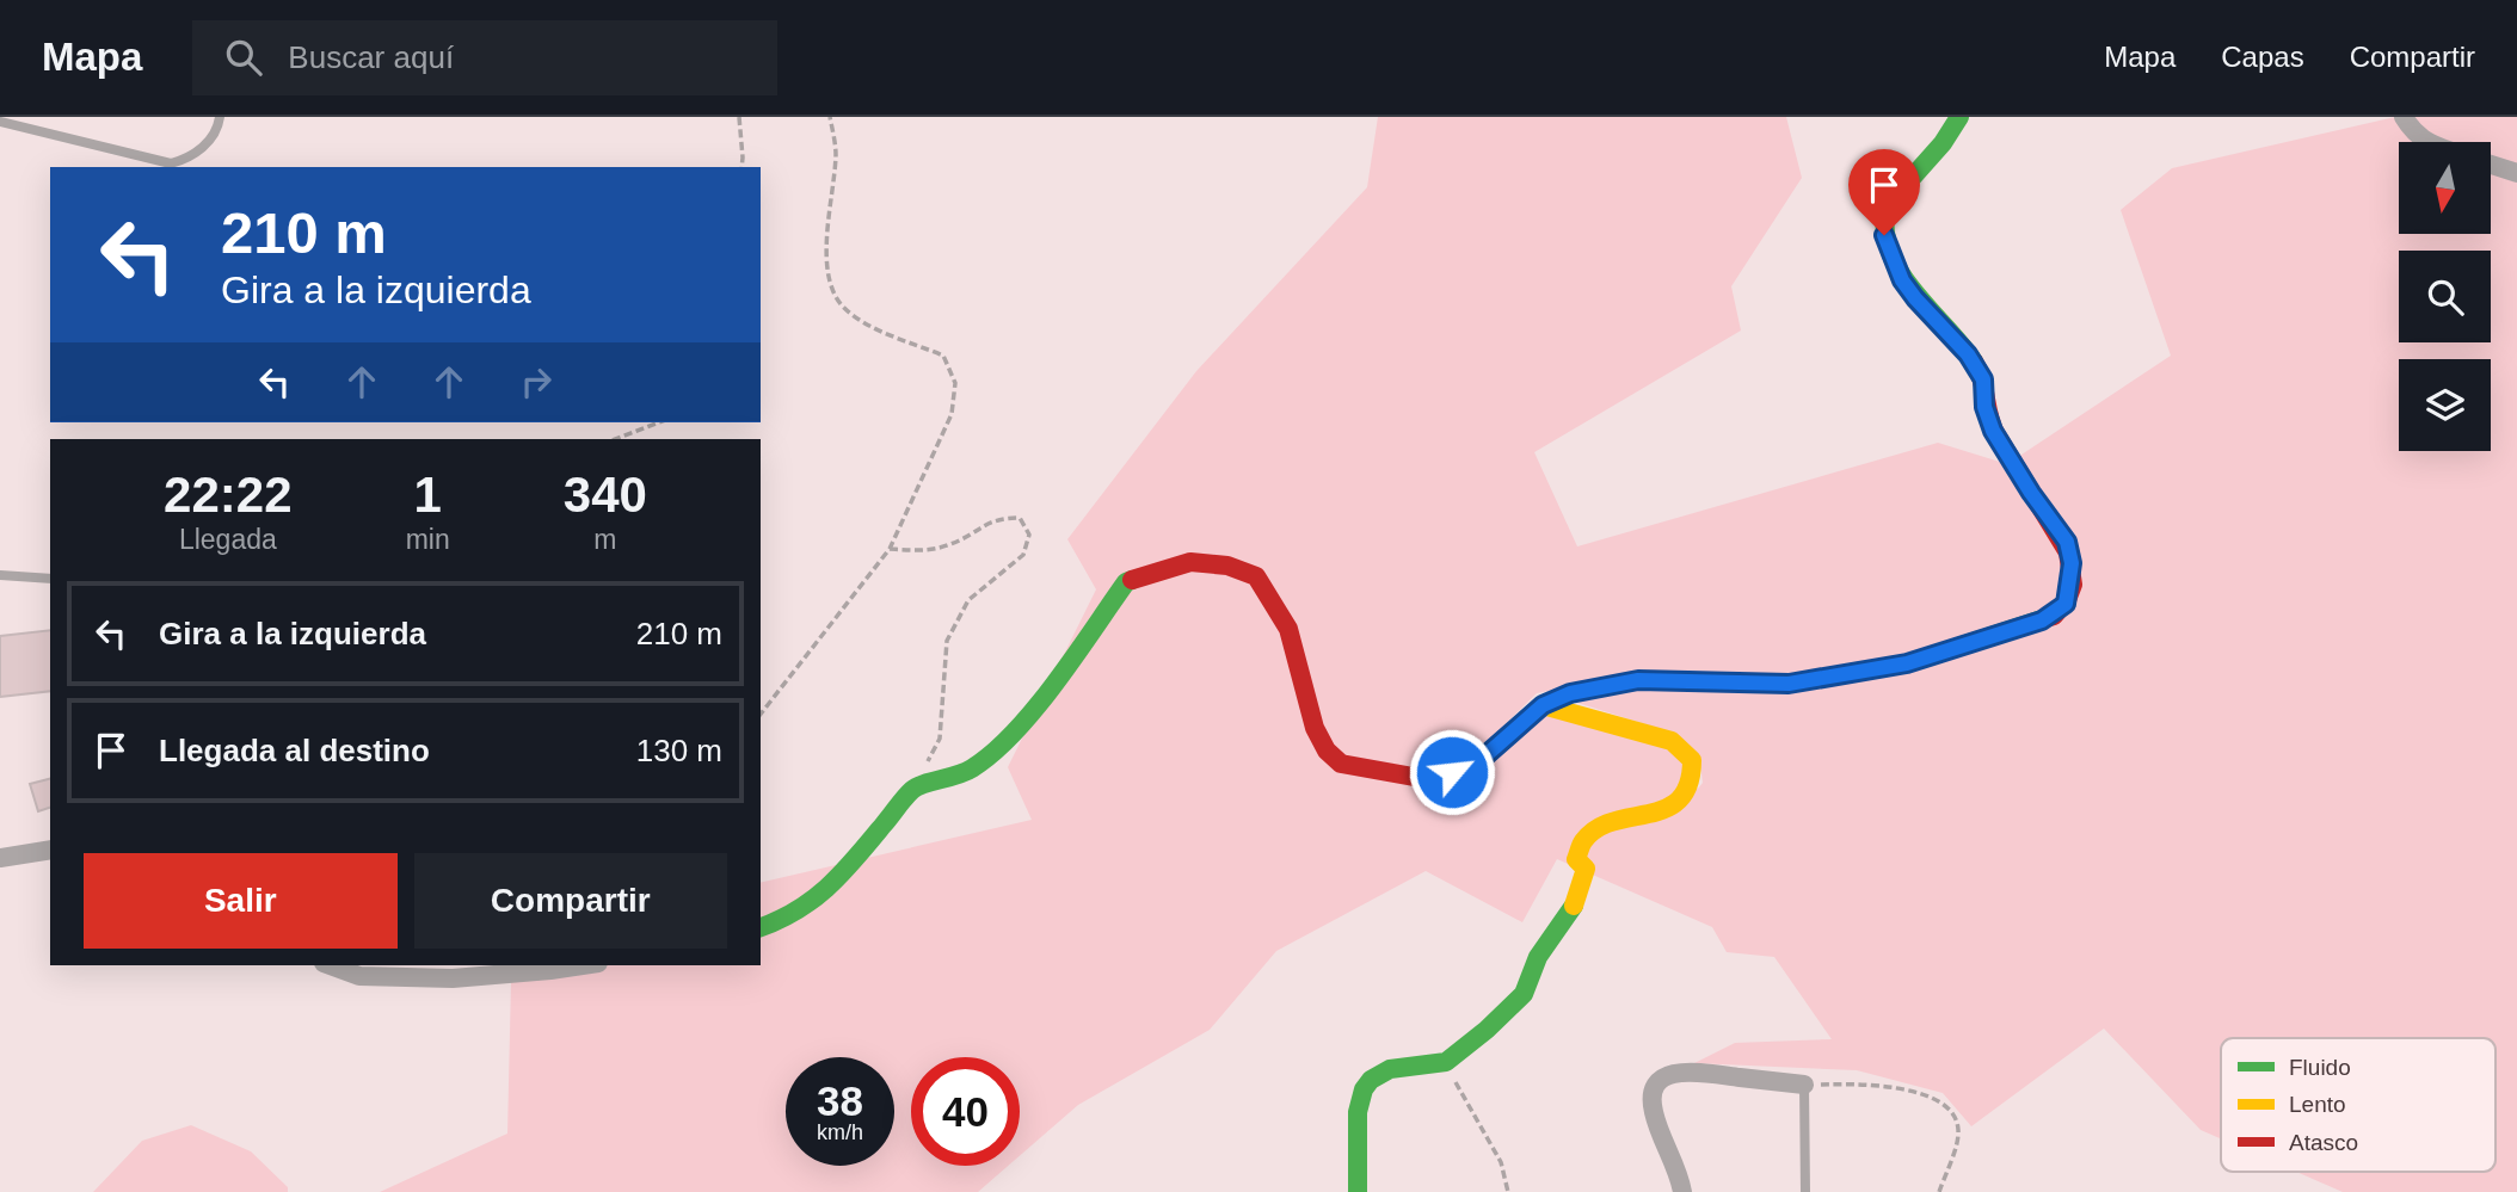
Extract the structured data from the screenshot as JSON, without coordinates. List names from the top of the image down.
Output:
{
  "legend": ["Fluido", "Lento", "Atasco"],
  "north": "bottom",
  "page": {
    "header": "Mapa",
    "search": "Buscar aquí",
    "nav": ["Mapa", "Capas", "Compartir"],
    "turn": ["210 m", "Gira a la izquierda"],
    "eta": [
      "22:22",
      "Llegada",
      "1",
      "min",
      "340",
      "m"
    ],
    "list": [
      {
        "name": "Gira a la izquierda",
        "value": "210 m"
      },
      {
        "name": "Llegada al destino",
        "value": "130 m"
      }
    ],
    "buttons": ["Salir", "Compartir"],
    "speed": "38 km/h",
    "limit": "40"
  }
}
